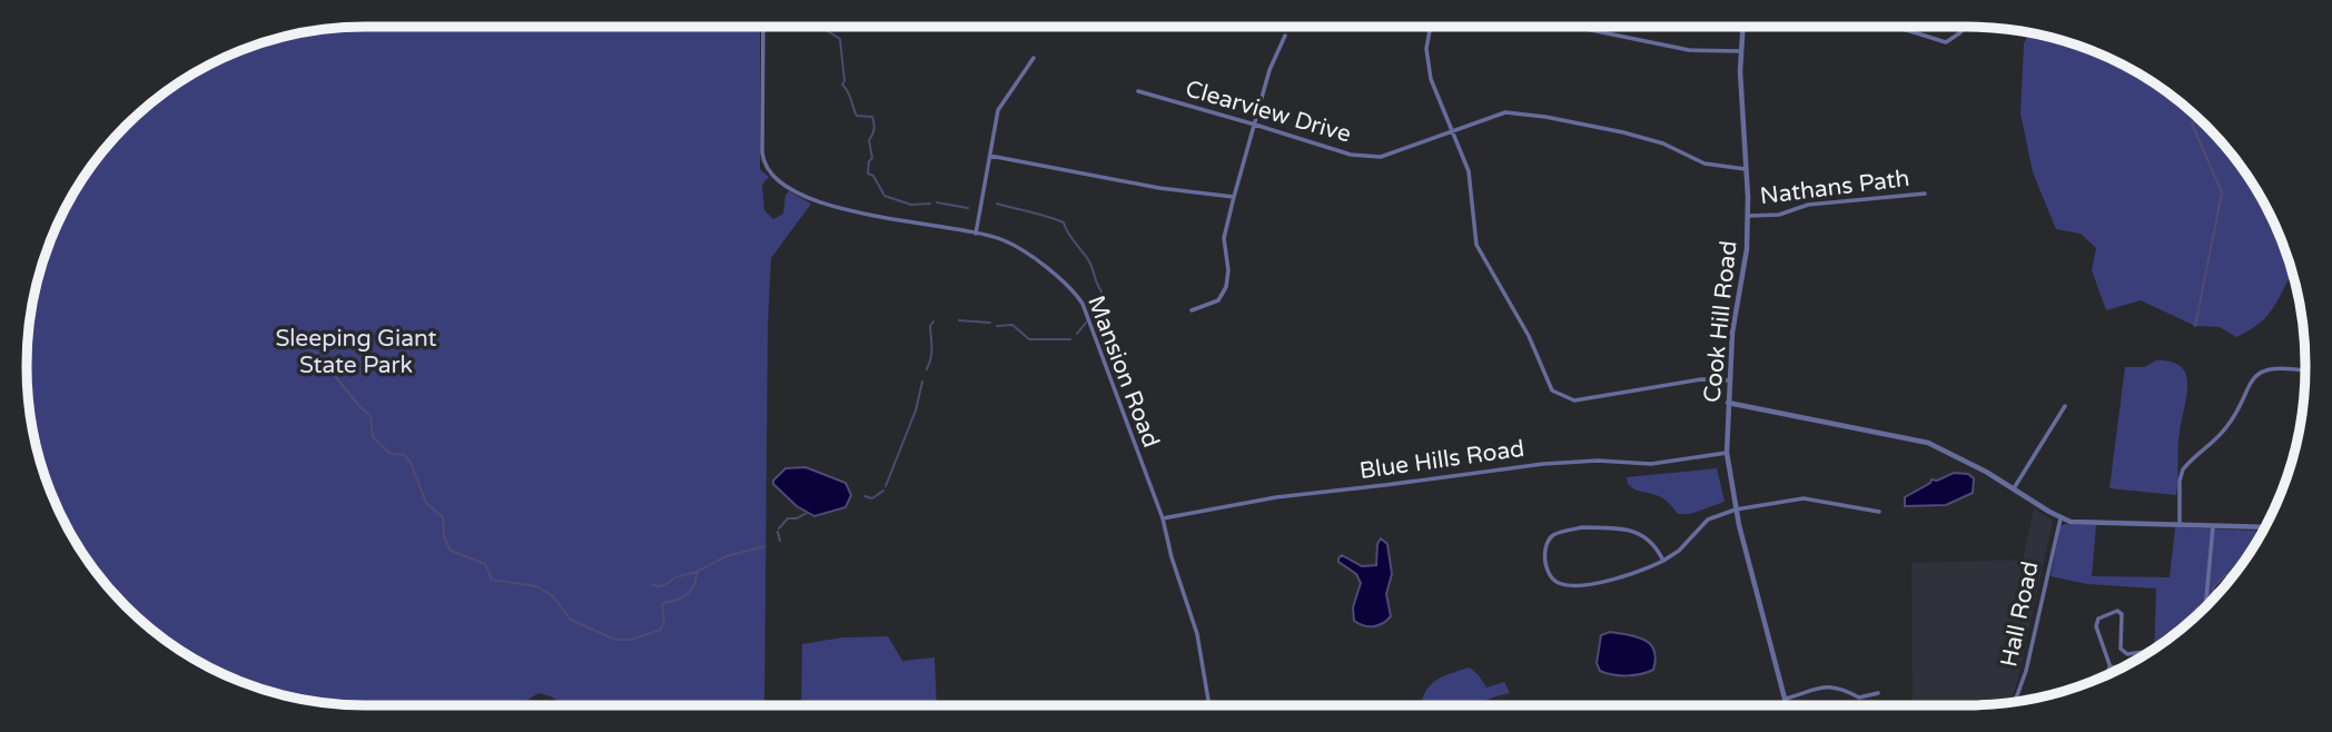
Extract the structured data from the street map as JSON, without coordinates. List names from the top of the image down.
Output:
{
  "streets": {
    "street": [
      "Clearview Drive",
      "Nathans Path",
      "Cook Hill Road",
      "Mansion Road",
      "Blue Hills Road",
      "Hall Road"
    ]
  },
  "crossings": [
    ["Clearview Drive", "Cook Hill Road"],
    ["Nathans Path", "Cook Hill Road"],
    ["Cook Hill Road", "Blue Hills Road"],
    ["Mansion Road", "Blue Hills Road"]
  ],
  "parks": ["Sleeping Giant State Park"]
}
